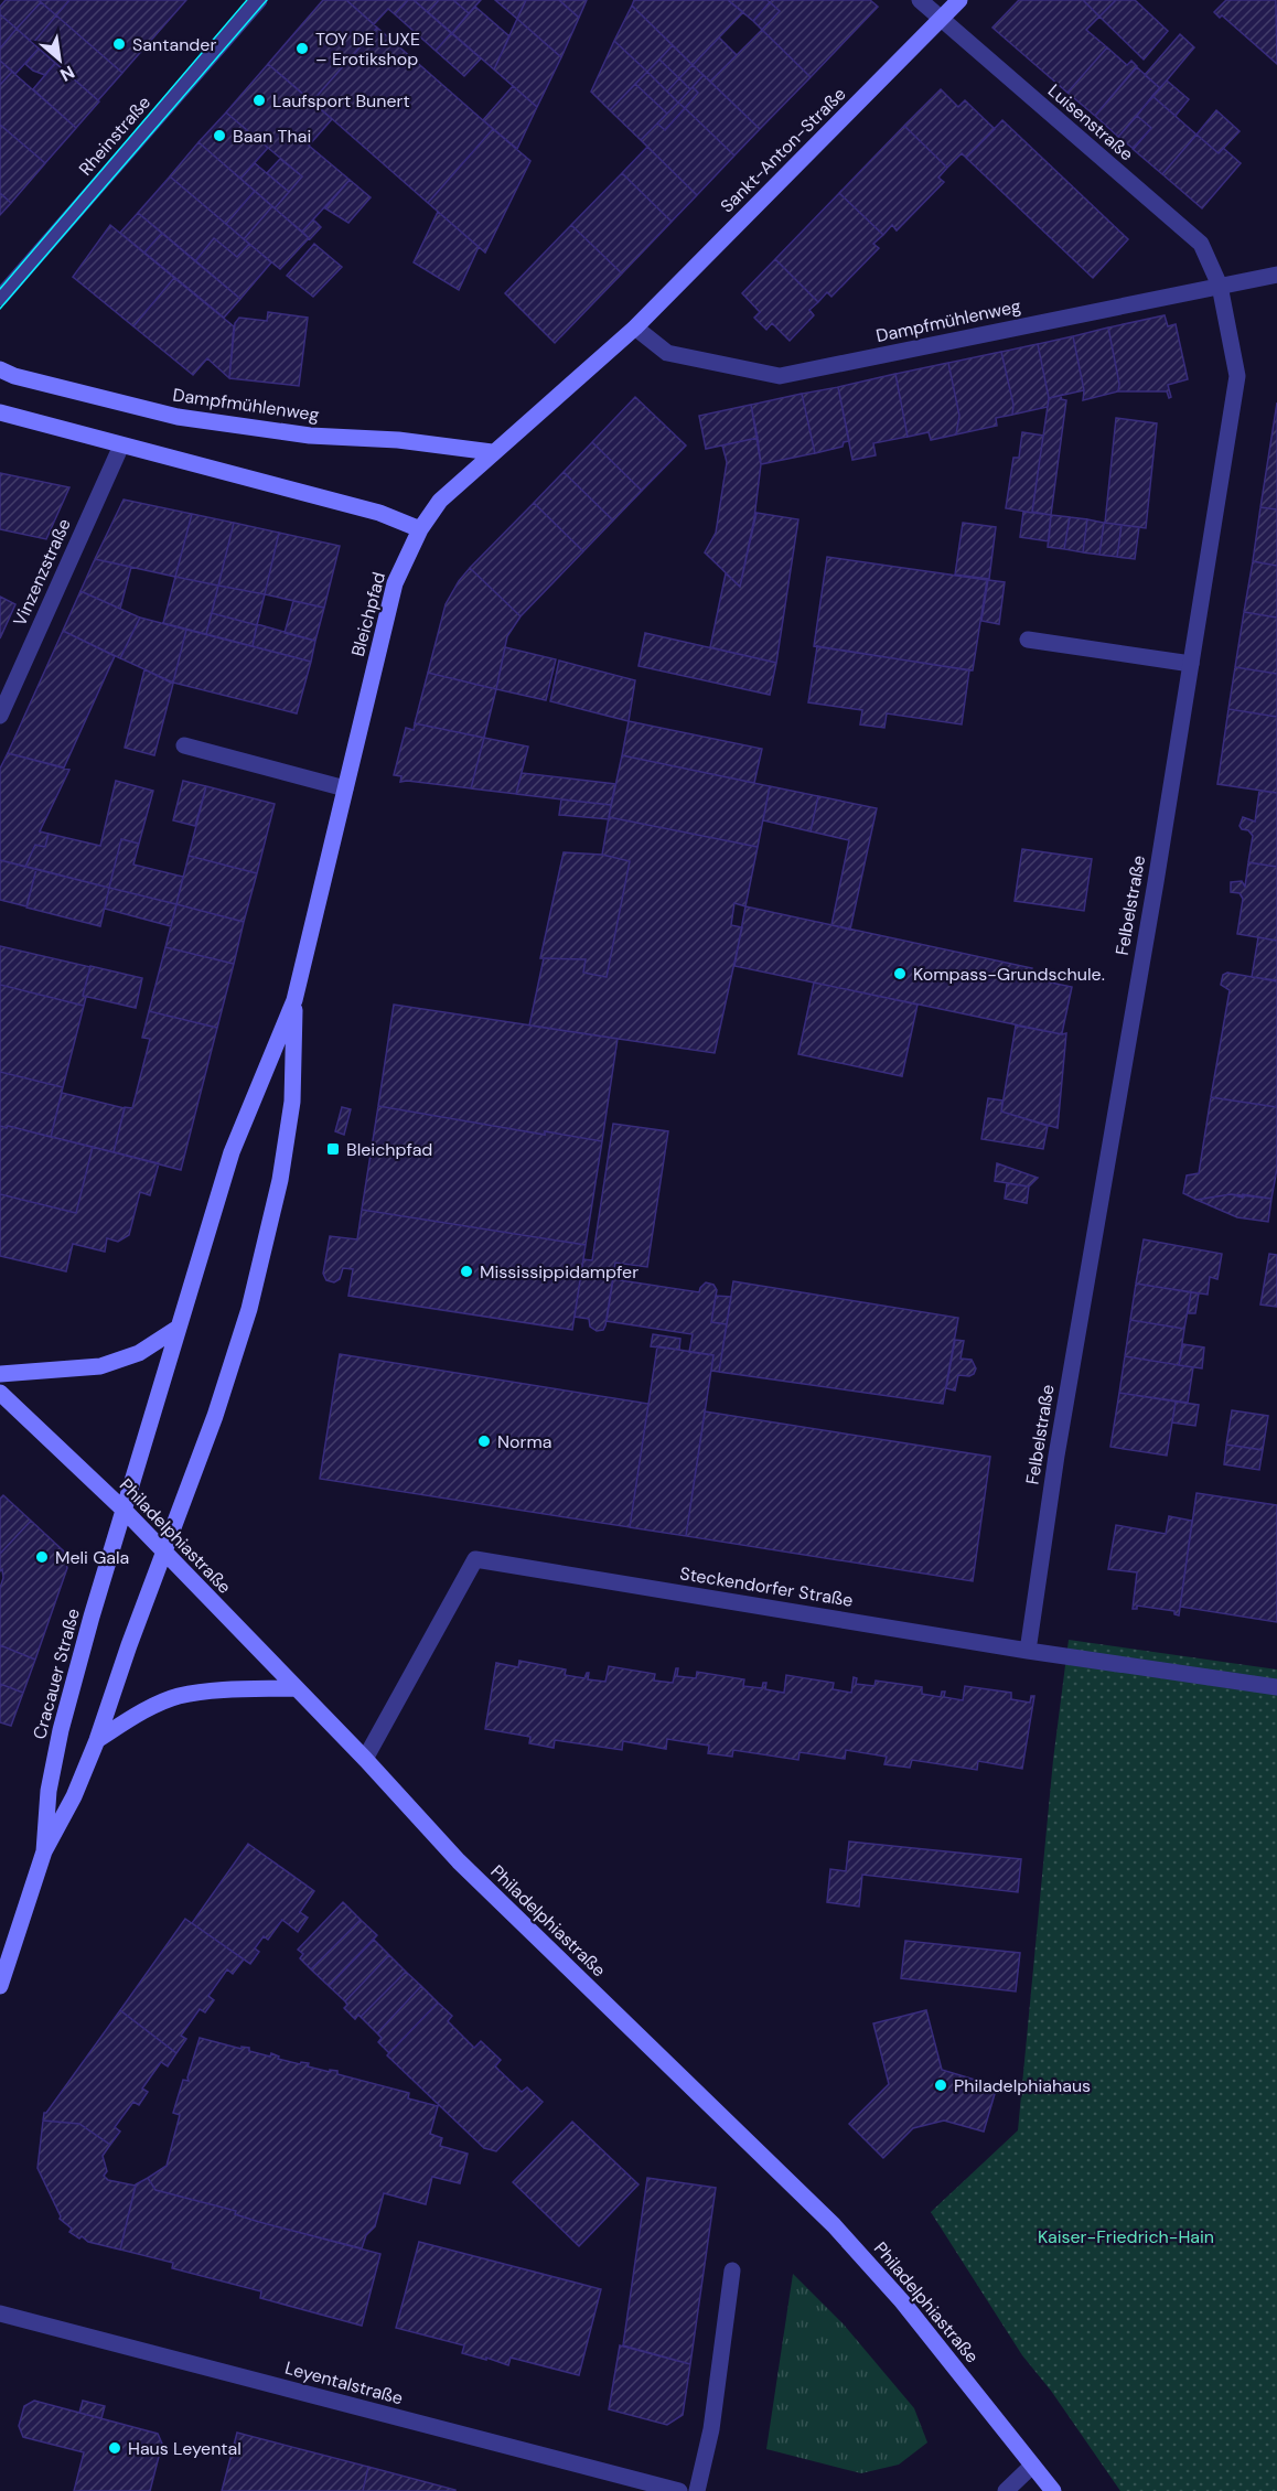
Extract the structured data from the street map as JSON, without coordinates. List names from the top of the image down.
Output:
{
  "streets": {
    "street": [
      "Luisenstraße",
      "Rheinstraße",
      "Sankt-Anton-Straße",
      "Dampfmühlenweg",
      "Vinzenzstraße",
      "Bleichpfad",
      "Felbelstraße",
      "Philadelphiastraße",
      "Steckendorfer Straße",
      "Cracauer Straße",
      "Leyentalstraße"
    ]
  },
  "crossings": [
    ["Luisenstraße", "Sankt-Anton-Straße"],
    ["Luisenstraße", "Dampfmühlenweg"],
    ["Luisenstraße", "Felbelstraße"],
    ["Sankt-Anton-Straße", "Dampfmühlenweg"],
    ["Sankt-Anton-Straße", "Bleichpfad"],
    ["Dampfmühlenweg", "Bleichpfad"],
    ["Dampfmühlenweg", "Felbelstraße"],
    ["Bleichpfad", "Philadelphiastraße"],
    ["Bleichpfad", "Cracauer Straße"],
    ["Felbelstraße", "Steckendorfer Straße"],
    ["Philadelphiastraße", "Steckendorfer Straße"],
    ["Philadelphiastraße", "Cracauer Straße"]
  ],
  "parks": ["Kaiser-Friedrich-Hain"],
  "places": {
    "other": [
      "Santander",
      "TOY DE LUXE – Erotikshop",
      "Laufsport Bunert",
      "Baan Thai",
      "Kompass-Grundschule.",
      "Mississippidampfer",
      "Norma",
      "Meli Gala",
      "Philadelphiahaus",
      "Haus Leyental"
    ],
    "transit": ["Bleichpfad"]
  },
  "north": "bottom right"
}
